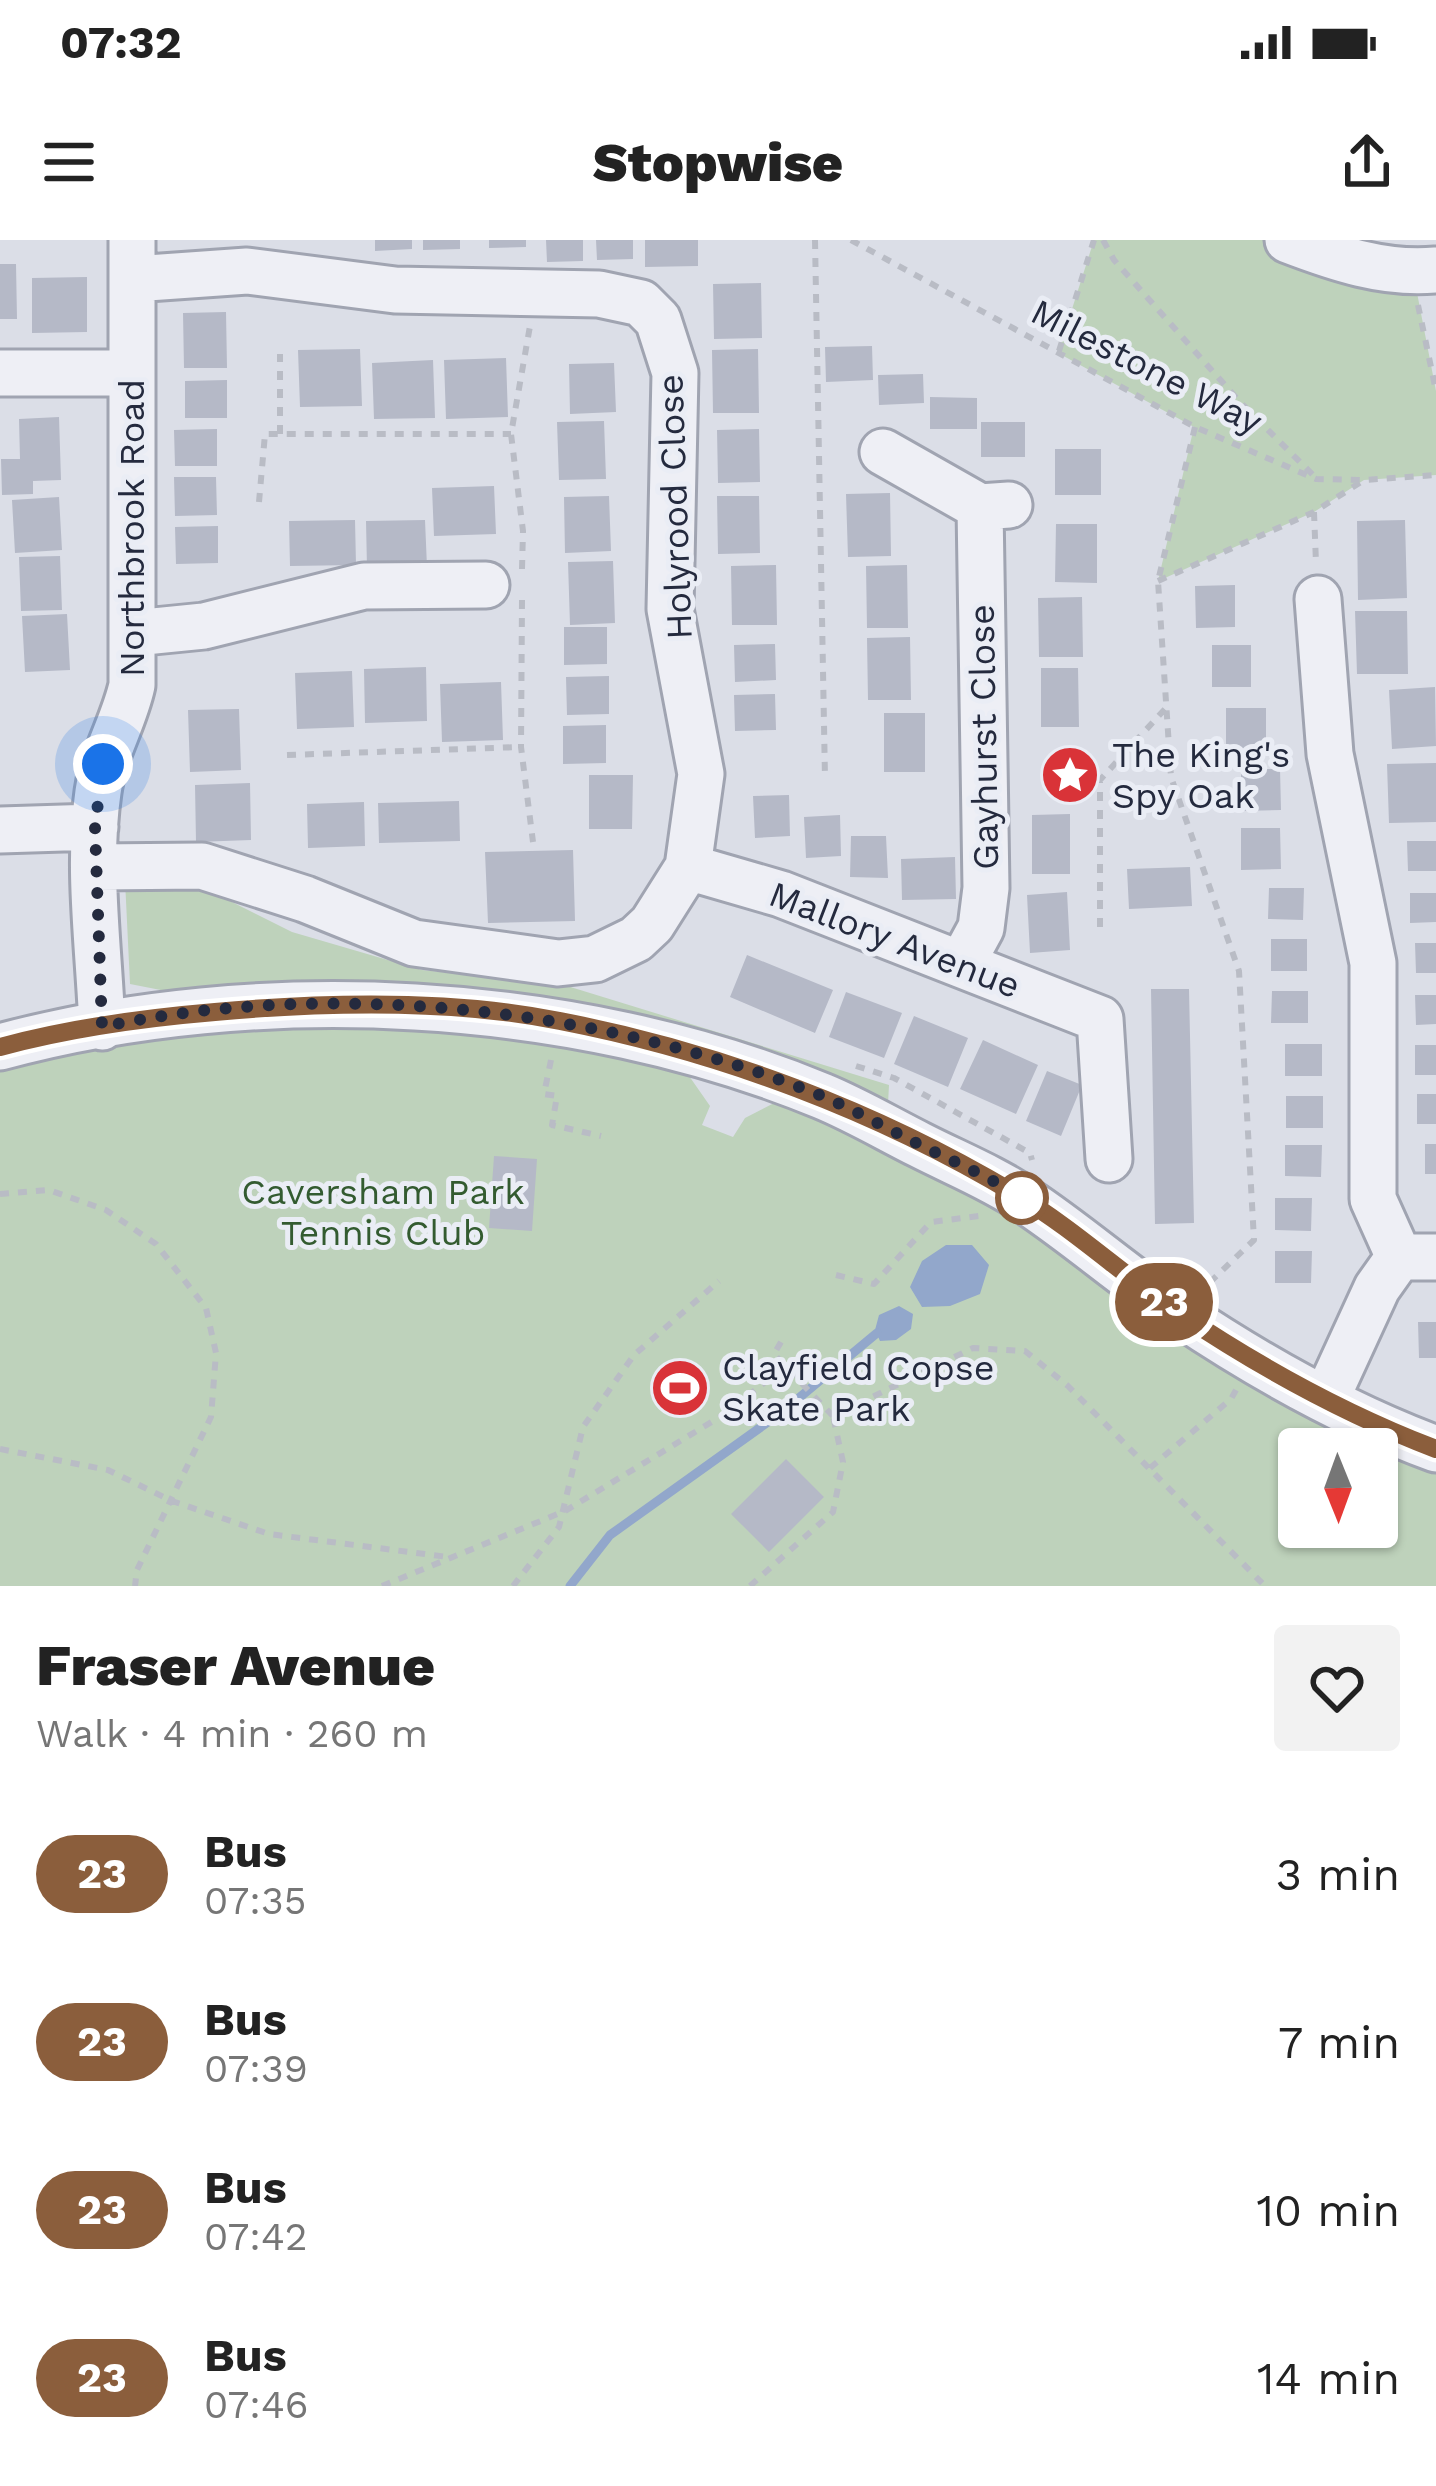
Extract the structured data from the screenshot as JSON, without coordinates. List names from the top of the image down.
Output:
{
  "streets": {
    "street": [
      "Holyrood Close",
      "Northbrook Road",
      "Gayhurst Close",
      "Mallory Avenue"
    ],
    "path": ["Milestone Way"]
  },
  "crossings": [
    ["Holyrood Close", "Northbrook Road"],
    ["Holyrood Close", "Mallory Avenue"],
    ["Gayhurst Close", "Mallory Avenue"]
  ],
  "parks": ["Caversham Park Tennis Club"],
  "places": {
    "place": ["The King's Spy Oak"],
    "sports": ["Clayfield Copse Skate Park"]
  },
  "lines": ["bus line 23"],
  "north": "bottom",
  "page": {
    "status": "07:32",
    "header": "Stopwise",
    "on_map": "23",
    "heading": ["Fraser Avenue", "Walk · 4 min · 260 m"],
    "list": [
      {
        "mark": "23",
        "name": "Bus",
        "note": "07:35",
        "value": "3 min"
      },
      {
        "mark": "23",
        "name": "Bus",
        "note": "07:39",
        "value": "7 min"
      },
      {
        "mark": "23",
        "name": "Bus",
        "note": "07:42",
        "value": "10 min"
      },
      {
        "mark": "23",
        "name": "Bus",
        "note": "07:46",
        "value": "14 min"
      }
    ]
  }
}
